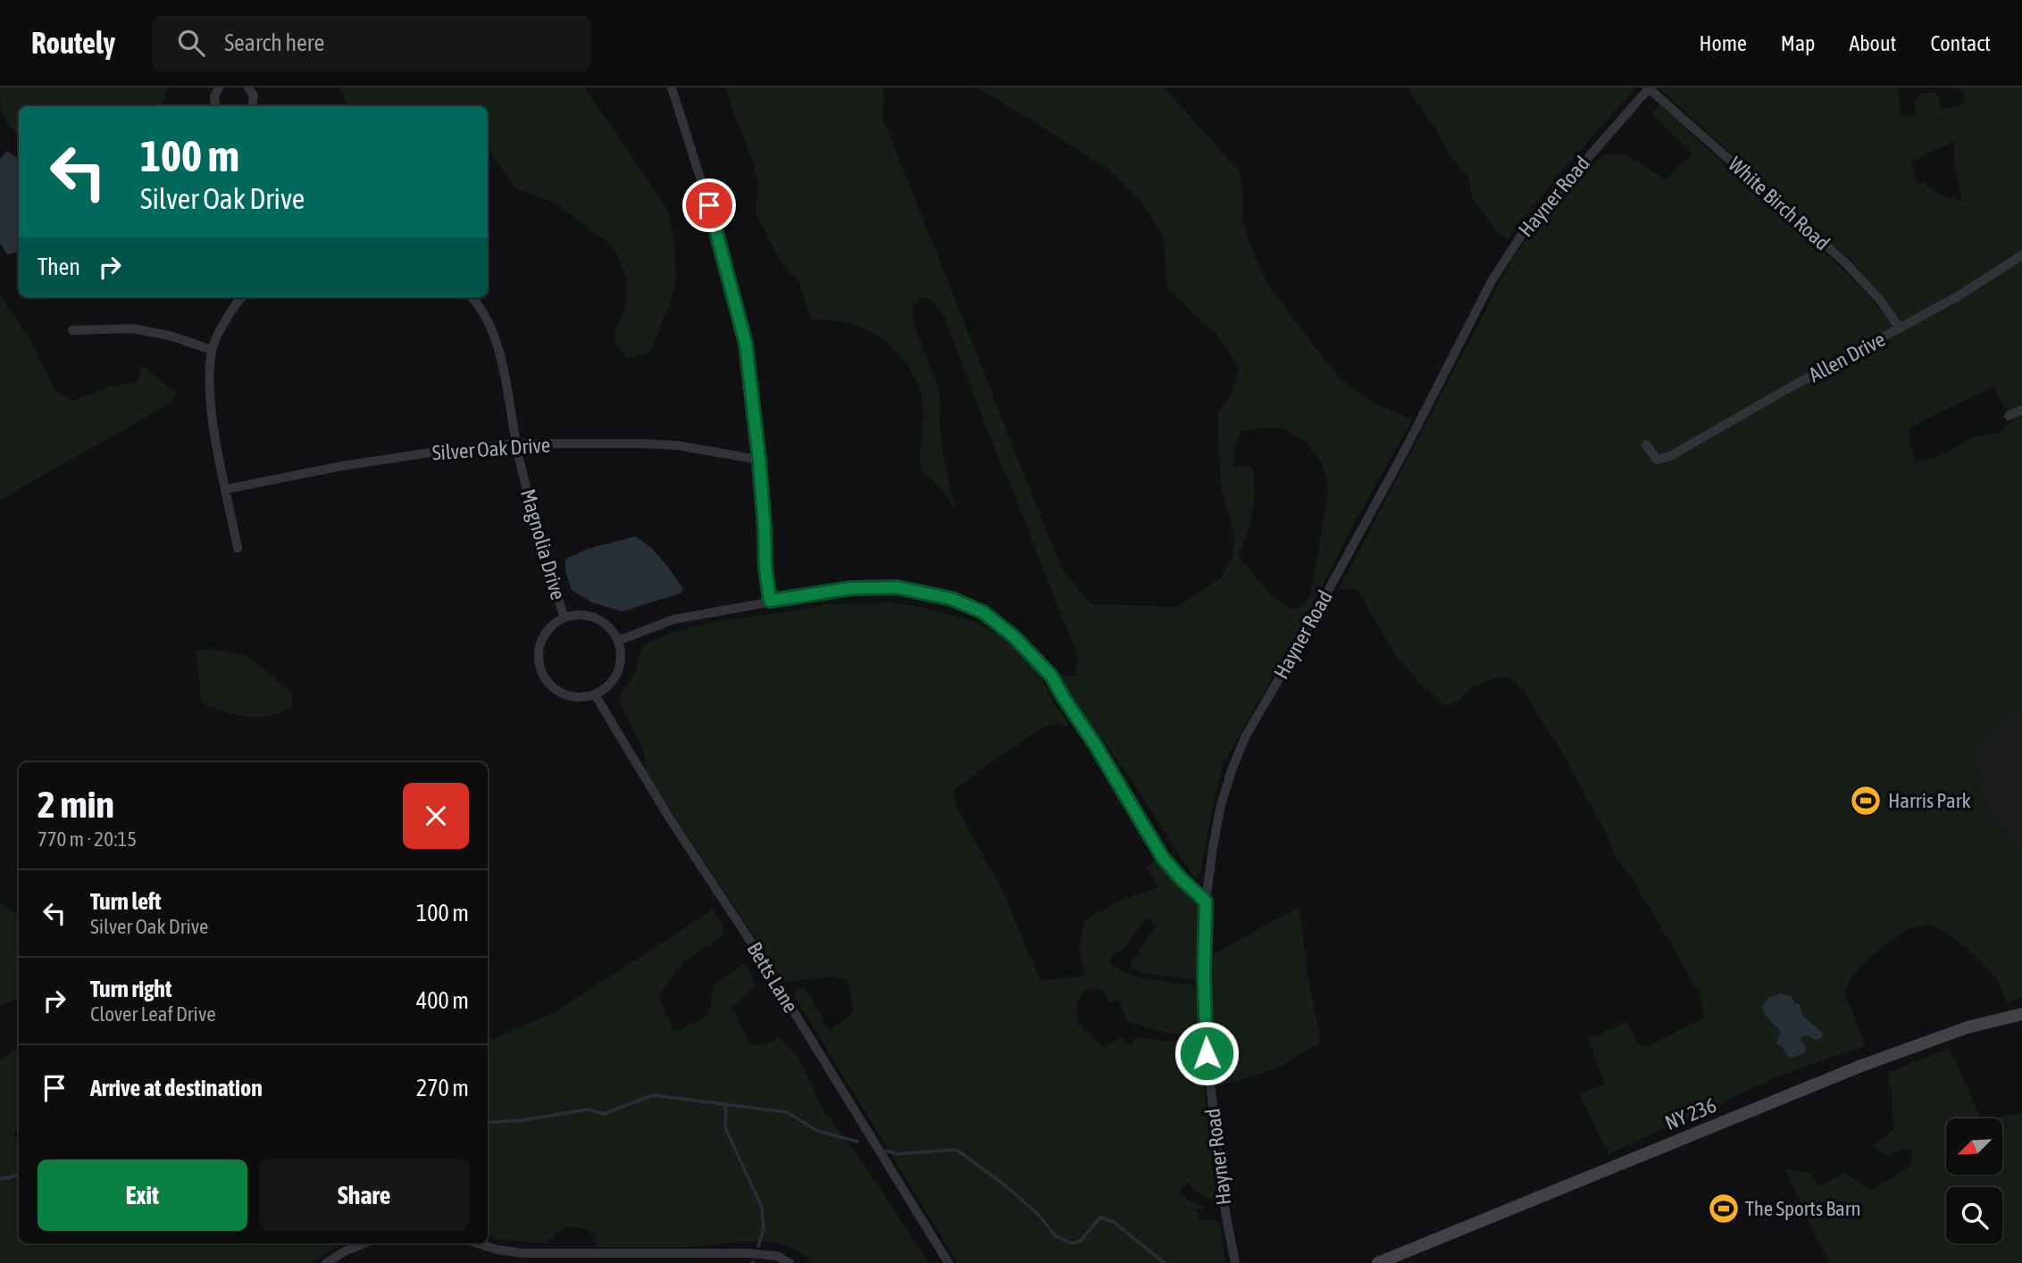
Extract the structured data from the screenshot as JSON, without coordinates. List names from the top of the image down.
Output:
{
  "streets": {
    "main road": ["NY 236"],
    "street": [
      "Hayner Road",
      "White Birch Road",
      "Allen Drive",
      "Silver Oak Drive",
      "Magnolia Drive",
      "Betts Lane"
    ]
  },
  "crossings": [
    ["Hayner Road", "White Birch Road"],
    ["White Birch Road", "Allen Drive"],
    ["Silver Oak Drive", "Magnolia Drive"],
    ["Magnolia Drive", "Betts Lane"]
  ],
  "places": {
    "sports": ["Harris Park", "The Sports Barn"]
  },
  "north": "bottom left",
  "page": {
    "header": "Routely",
    "search": "Search here",
    "nav": [
      "Home",
      "Map",
      "About",
      "Contact"
    ],
    "turn": ["100 m", "Silver Oak Drive"],
    "then": "Then",
    "heading": ["2 min", "770 m · 20:15"],
    "list": [
      {
        "name": "Turn left",
        "note": "Silver Oak Drive",
        "value": "100 m"
      },
      {
        "name": "Turn right",
        "note": "Clover Leaf Drive",
        "value": "400 m"
      },
      {
        "name": "Arrive at destination",
        "value": "270 m"
      }
    ],
    "buttons": ["Exit", "Share"]
  }
}
